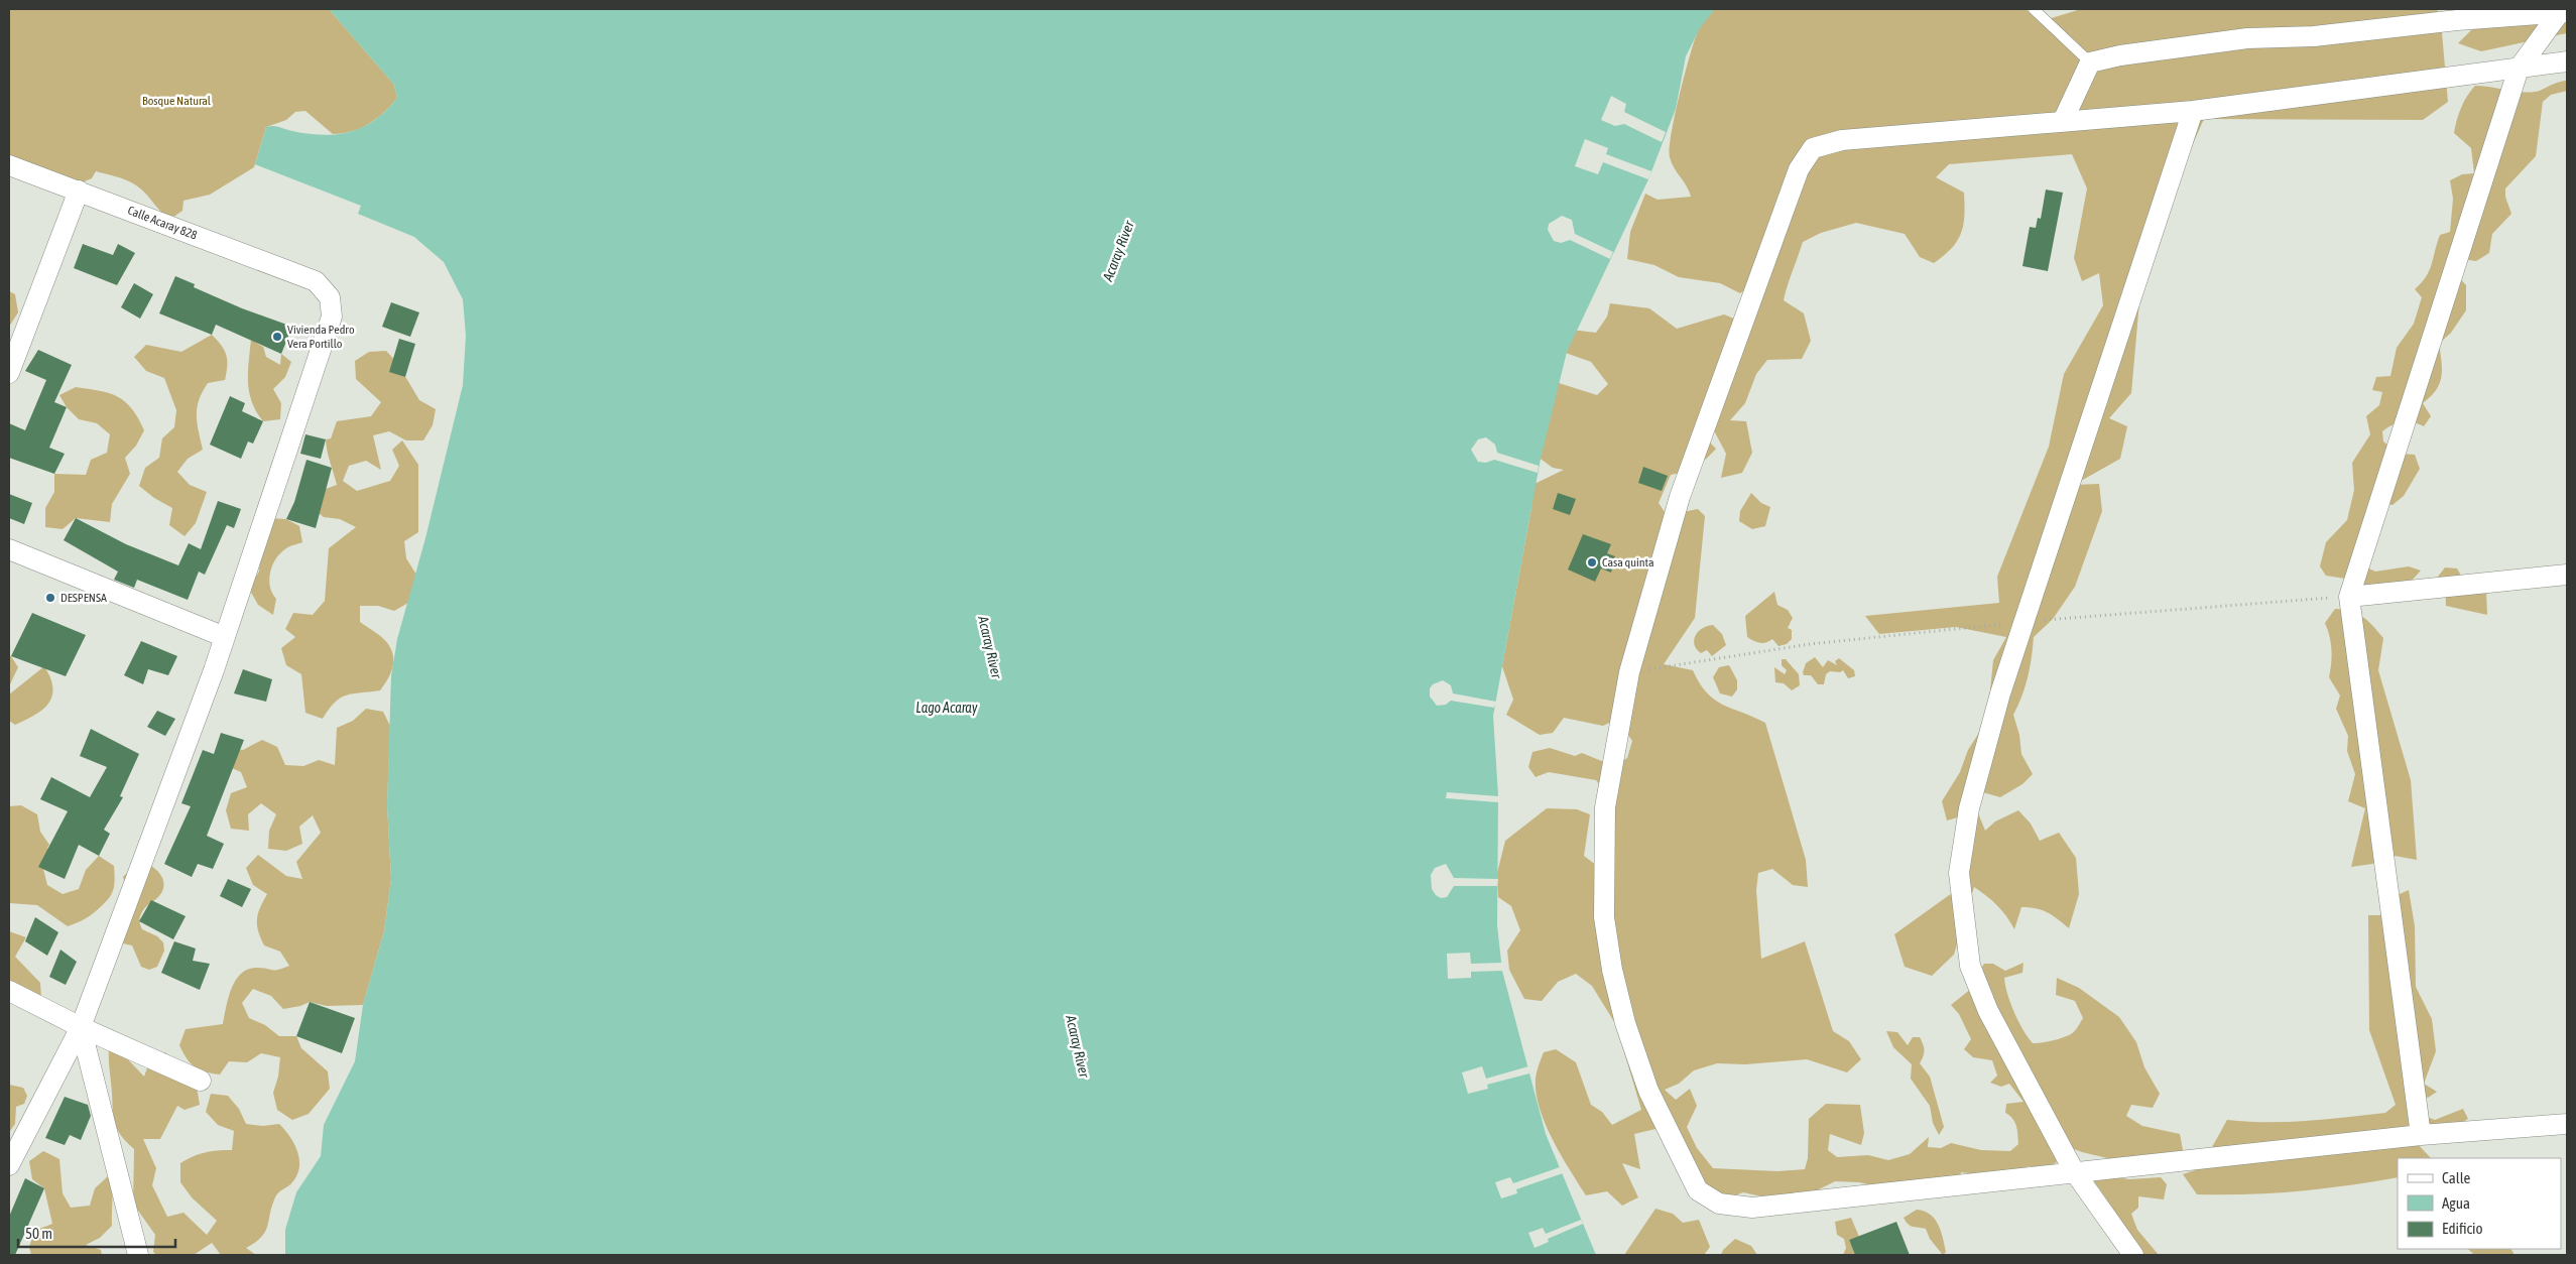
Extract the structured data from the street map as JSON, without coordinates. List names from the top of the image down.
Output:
{
  "streets": {
    "street": ["Calle Acaray 828"]
  },
  "water": ["Acaray River", "Lago Acaray"],
  "parks": ["Bosque Natural"],
  "places": ["Vivienda Pedro Vera Portillo", "Casa quinta", "DESPENSA"],
  "legend": ["Calle", "Agua", "Edificio"],
  "scale_bar": "50 m"
}
